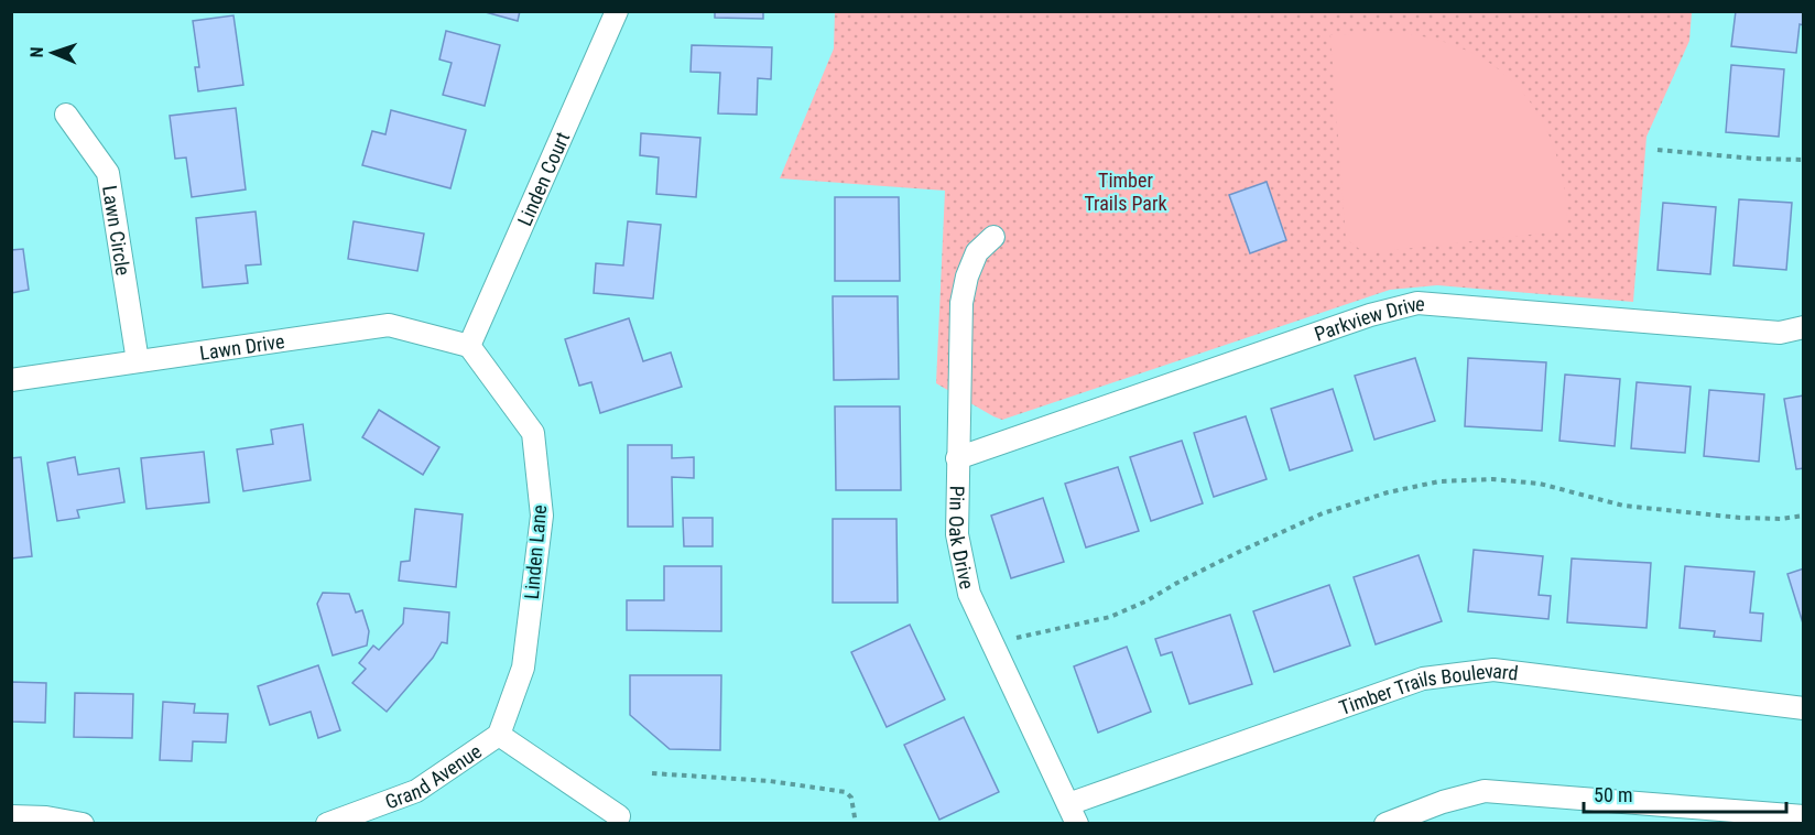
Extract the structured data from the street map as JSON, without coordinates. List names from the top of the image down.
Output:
{
  "streets": {
    "street": [
      "Linden Court",
      "Lawn Circle",
      "Parkview Drive",
      "Lawn Drive",
      "Pin Oak Drive",
      "Linden Lane",
      "Timber Trails Boulevard",
      "Grand Avenue"
    ]
  },
  "crossings": [
    ["Linden Court", "Lawn Drive"],
    ["Linden Court", "Linden Lane"],
    ["Lawn Circle", "Lawn Drive"],
    ["Parkview Drive", "Pin Oak Drive"],
    ["Lawn Drive", "Linden Lane"],
    ["Pin Oak Drive", "Timber Trails Boulevard"],
    ["Linden Lane", "Grand Avenue"]
  ],
  "parks": ["Timber Trails Park"],
  "scale_bar": "50 m",
  "north": "left"
}
